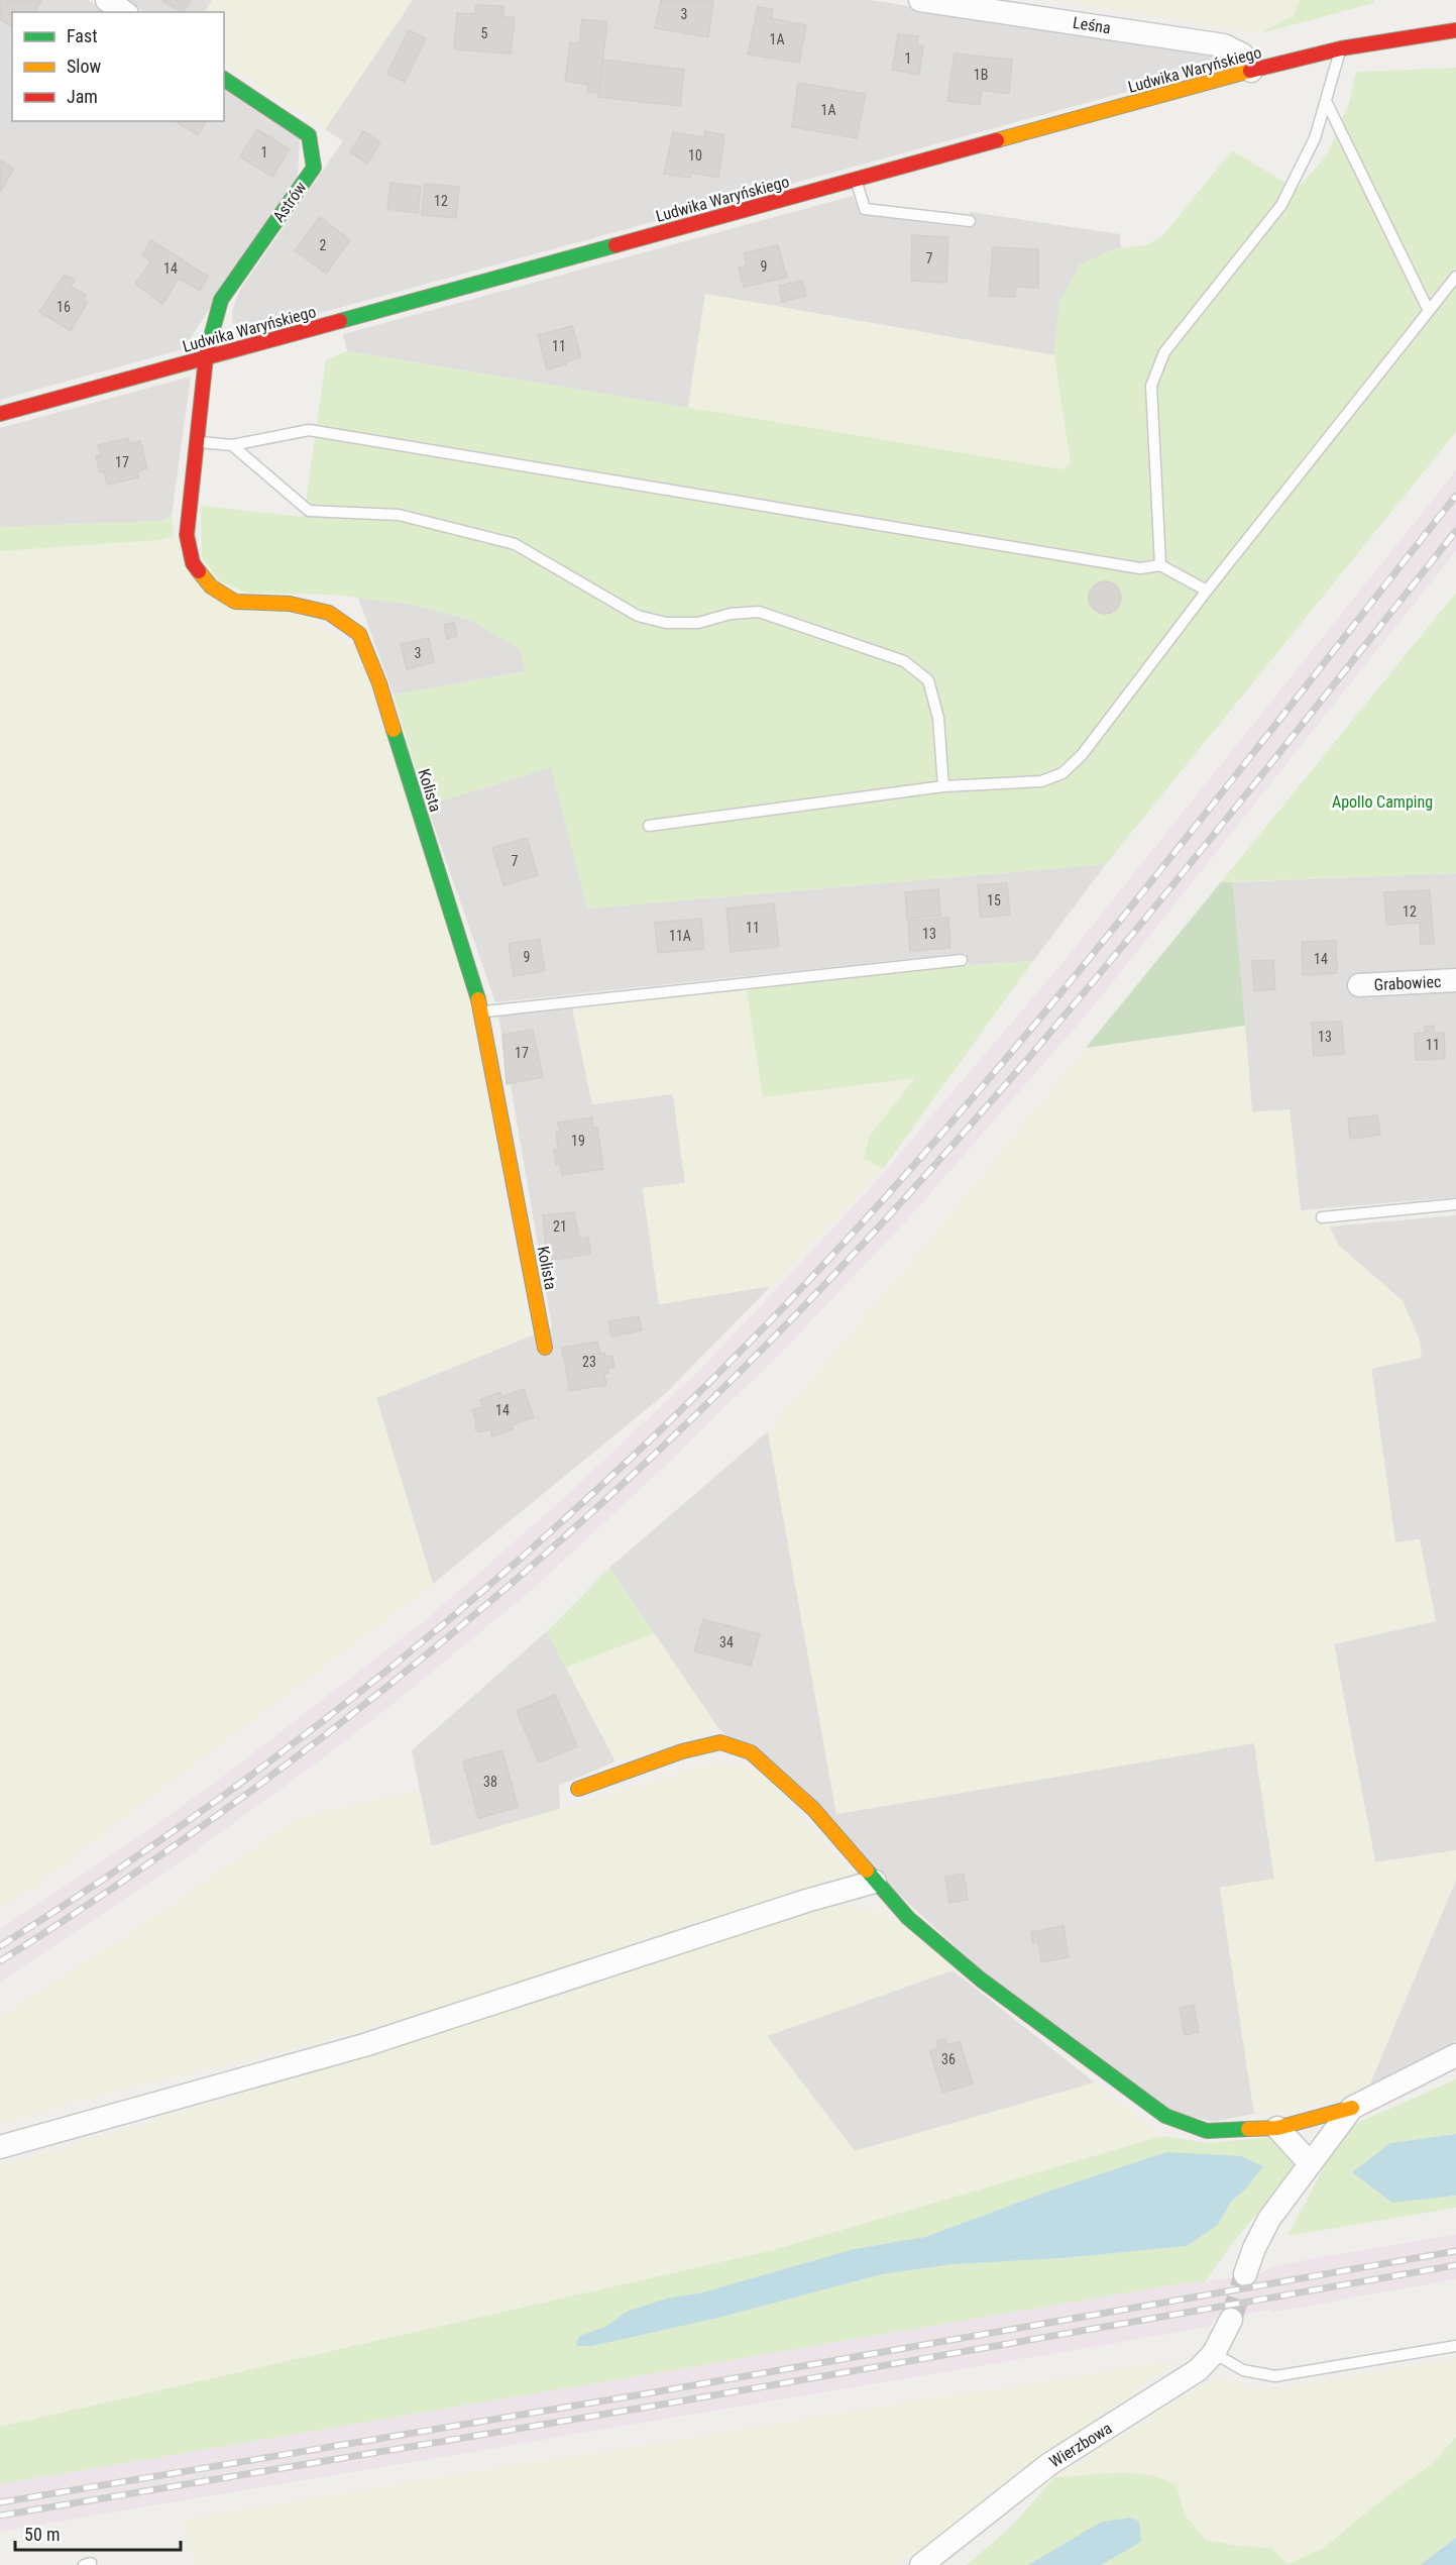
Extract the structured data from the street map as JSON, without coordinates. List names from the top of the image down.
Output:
{
  "streets": {
    "street": [
      "Leśna",
      "Ludwika Waryńskiego",
      "Astrów",
      "Kolista",
      "Grabowiec",
      "Wierzbowa"
    ]
  },
  "crossings": [
    ["Leśna", "Ludwika Waryńskiego"],
    ["Ludwika Waryńskiego", "Astrów"],
    ["Ludwika Waryńskiego", "Kolista"],
    ["Astrów", "Kolista"]
  ],
  "parks": ["Apollo Camping"],
  "house_numbers": [
    "3",
    "5",
    "1A",
    "1",
    "1B",
    "1A",
    "1",
    "10",
    "12",
    "2",
    "7",
    "9",
    "14",
    "16",
    "11",
    "17",
    "3",
    "7",
    "15",
    "12",
    "11",
    "13",
    "11A",
    "9",
    "14",
    "13",
    "11",
    "17",
    "19",
    "21",
    "23",
    "14",
    "34",
    "38",
    "36"
  ],
  "legend": ["Fast", "Slow", "Jam"],
  "scale_bar": "50 m"
}
